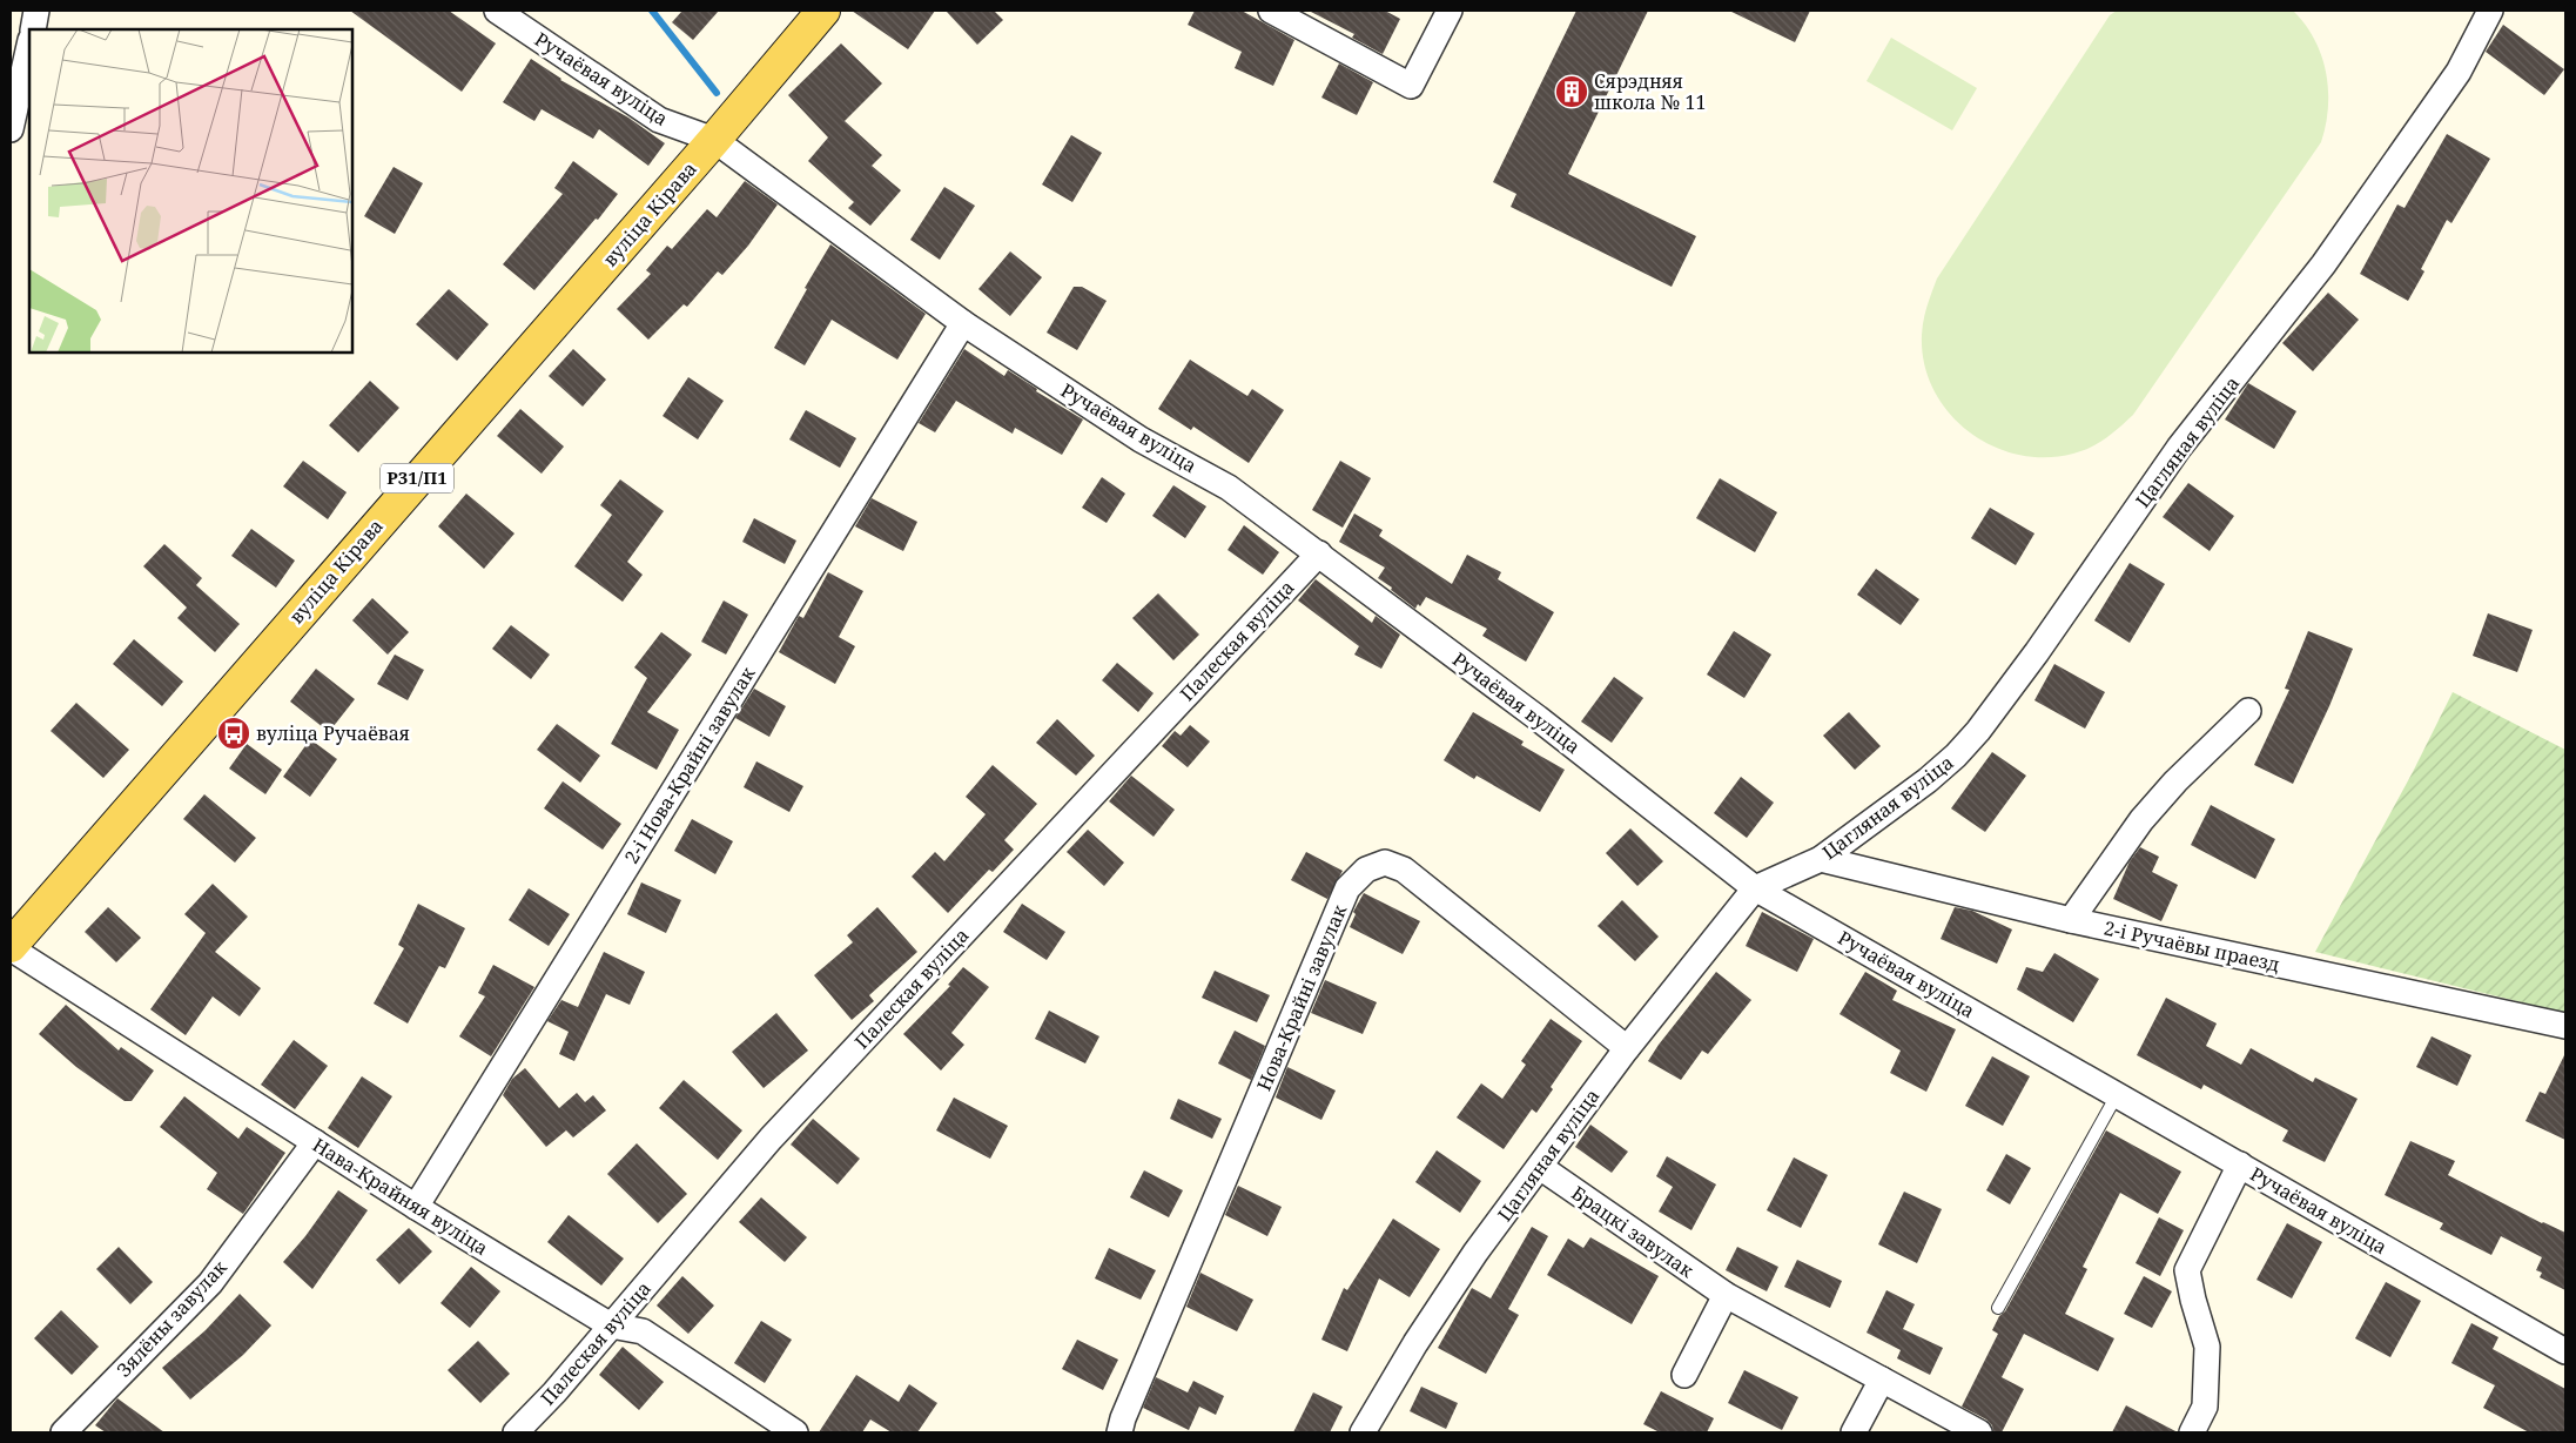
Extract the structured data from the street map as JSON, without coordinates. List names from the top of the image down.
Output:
{
  "streets": {
    "main road": ["вуліца Кірава", "Р31/П1"],
    "street": [
      "Ручаёвая вуліца",
      "Цагляная вуліца",
      "Палеская вуліца",
      "2-і Нова-Крайні завулак",
      "2-і Ручаёвы праезд",
      "Нова-Крайні завулак",
      "Нава-Крайняя вуліца",
      "Брацкі завулак",
      "Зялёны завулак"
    ]
  },
  "crossings": [
    ["Ручаёвая вуліца", "вуліца Кірава"],
    ["Ручаёвая вуліца", "Цагляная вуліца"],
    ["Ручаёвая вуліца", "Палеская вуліца"],
    ["Ручаёвая вуліца", "2-і Нова-Крайні завулак"],
    ["вуліца Кірава", "Нава-Крайняя вуліца"],
    ["Цагляная вуліца", "2-і Ручаёвы праезд"],
    ["Цагляная вуліца", "Нова-Крайні завулак"],
    ["Цагляная вуліца", "Брацкі завулак"],
    ["Палеская вуліца", "Нава-Крайняя вуліца"],
    ["2-і Нова-Крайні завулак", "Нава-Крайняя вуліца"],
    ["Нава-Крайняя вуліца", "Зялёны завулак"]
  ],
  "places": {
    "building": ["Сярэдняя школа № 11"],
    "bus stop": ["вуліца Ручаёвая"]
  }
}
